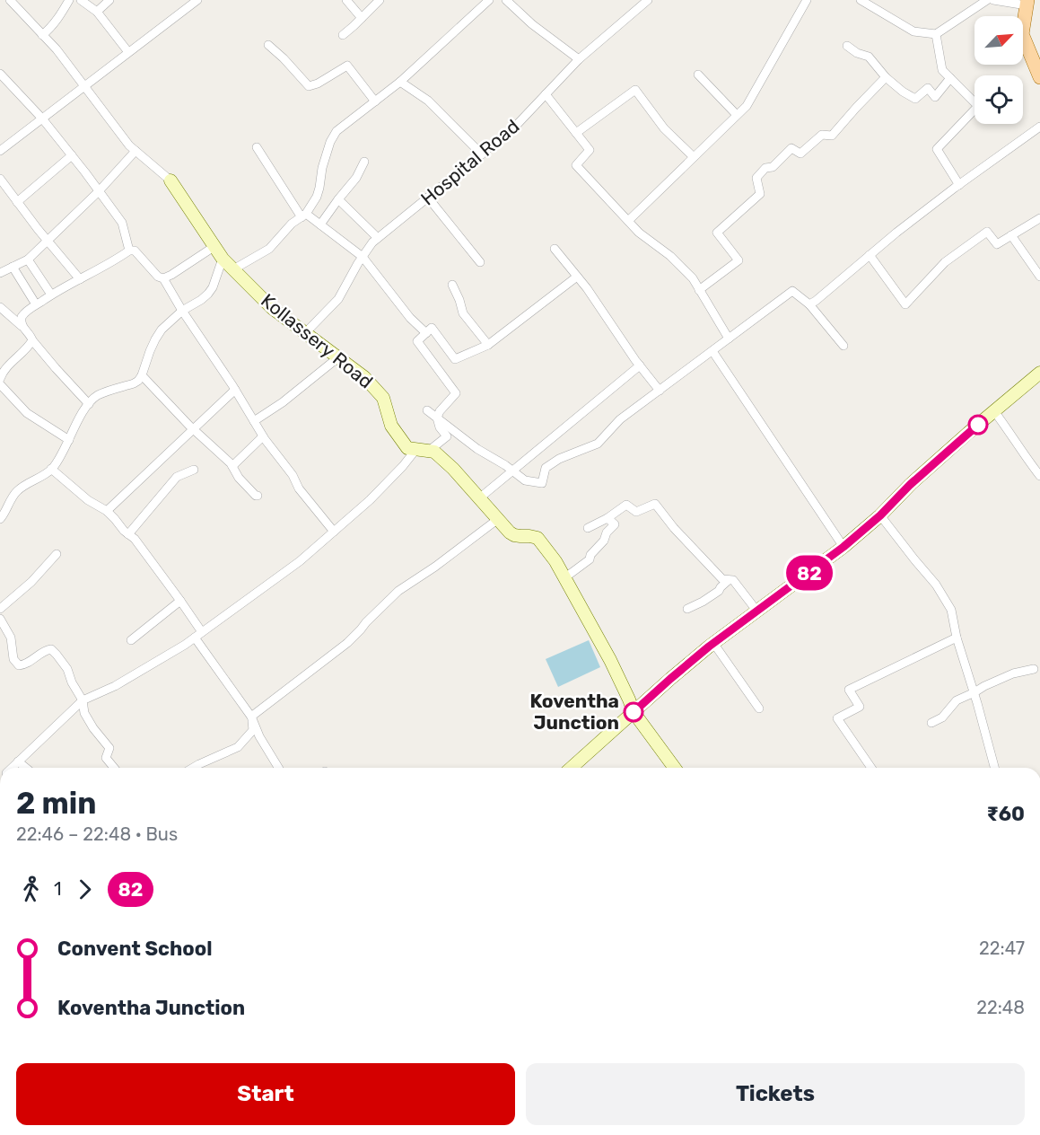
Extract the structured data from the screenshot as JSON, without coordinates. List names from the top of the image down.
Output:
{
  "streets": {
    "street": ["Hospital Road", "Kollassery Road"]
  },
  "crossings": [
    ["Hospital Road", "Kollassery Road"]
  ],
  "places": ["Koventha Junction"],
  "lines": ["bus line 82"],
  "north": "top right",
  "page": {
    "on_map": "82",
    "heading": ["2 min", "22:46 – 22:48 · Bus", "₹60"],
    "legs": ["1", "82"],
    "list": [
      {
        "name": "Convent School",
        "value": "22:47"
      },
      {
        "name": "Koventha Junction",
        "value": "22:48"
      }
    ],
    "buttons": ["Start", "Tickets"]
  }
}
